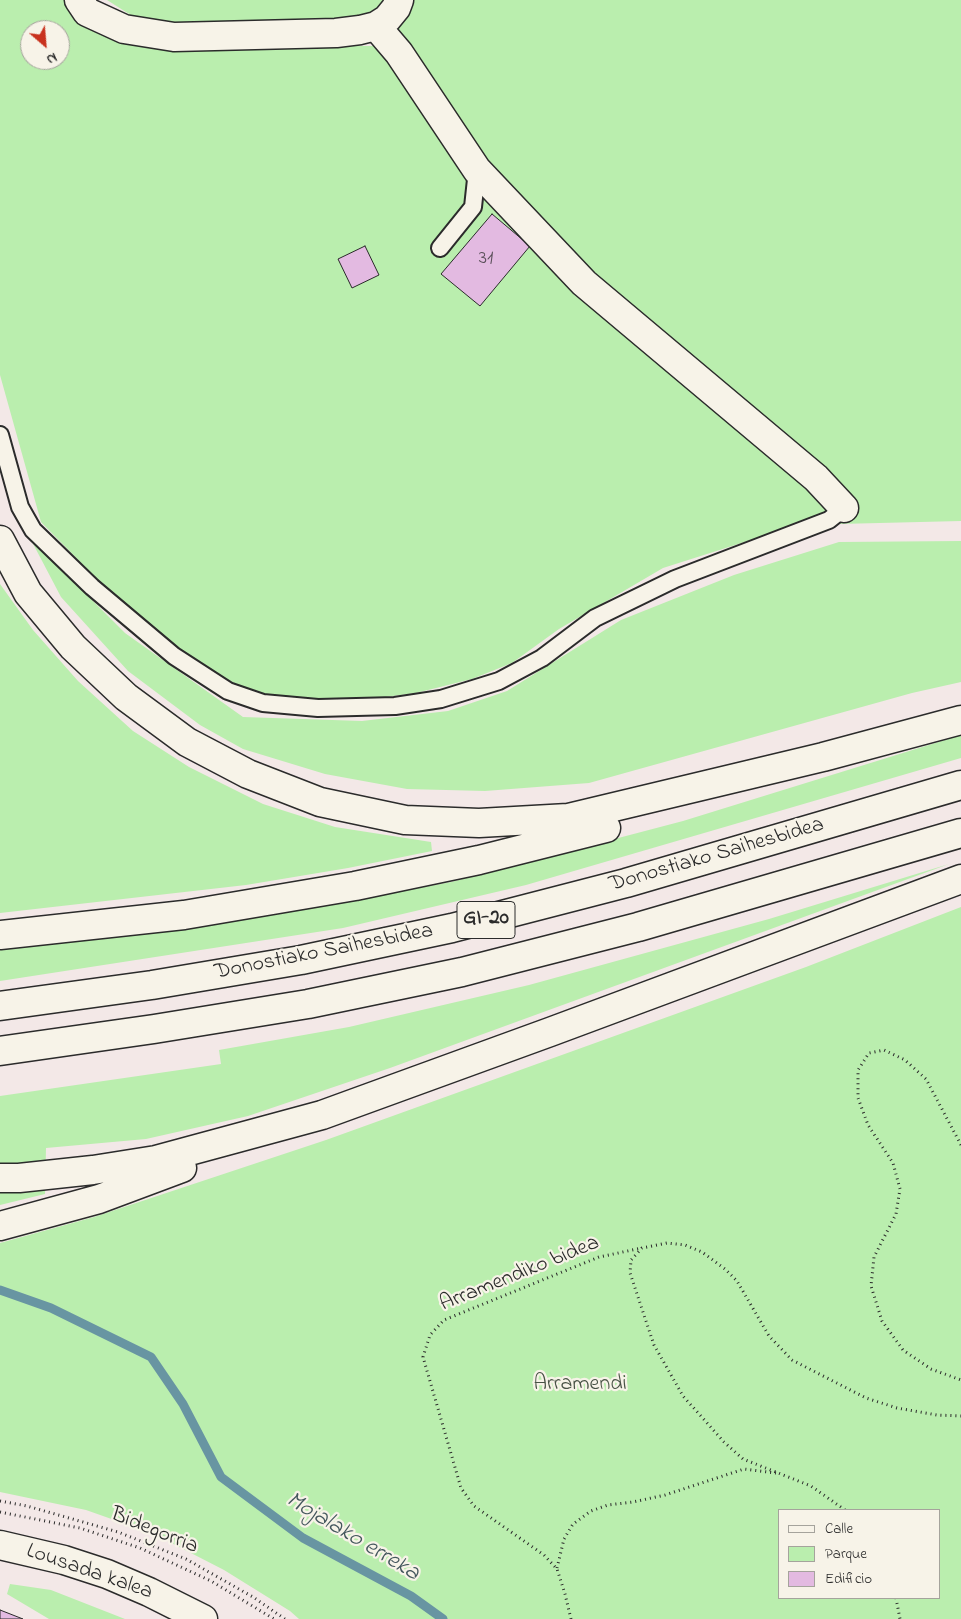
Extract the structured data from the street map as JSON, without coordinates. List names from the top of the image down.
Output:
{
  "streets": {
    "main road": ["Donostiako Saihesbidea", "GI-20", "Lousada kalea"],
    "path": ["Arramendiko bidea", "Bidegorria"]
  },
  "water": ["Mojalako erreka"],
  "parks": ["Arramendi"],
  "house_numbers": ["31"],
  "legend": ["Calle", "Parque", "Edificio"],
  "north": "bottom right"
}
